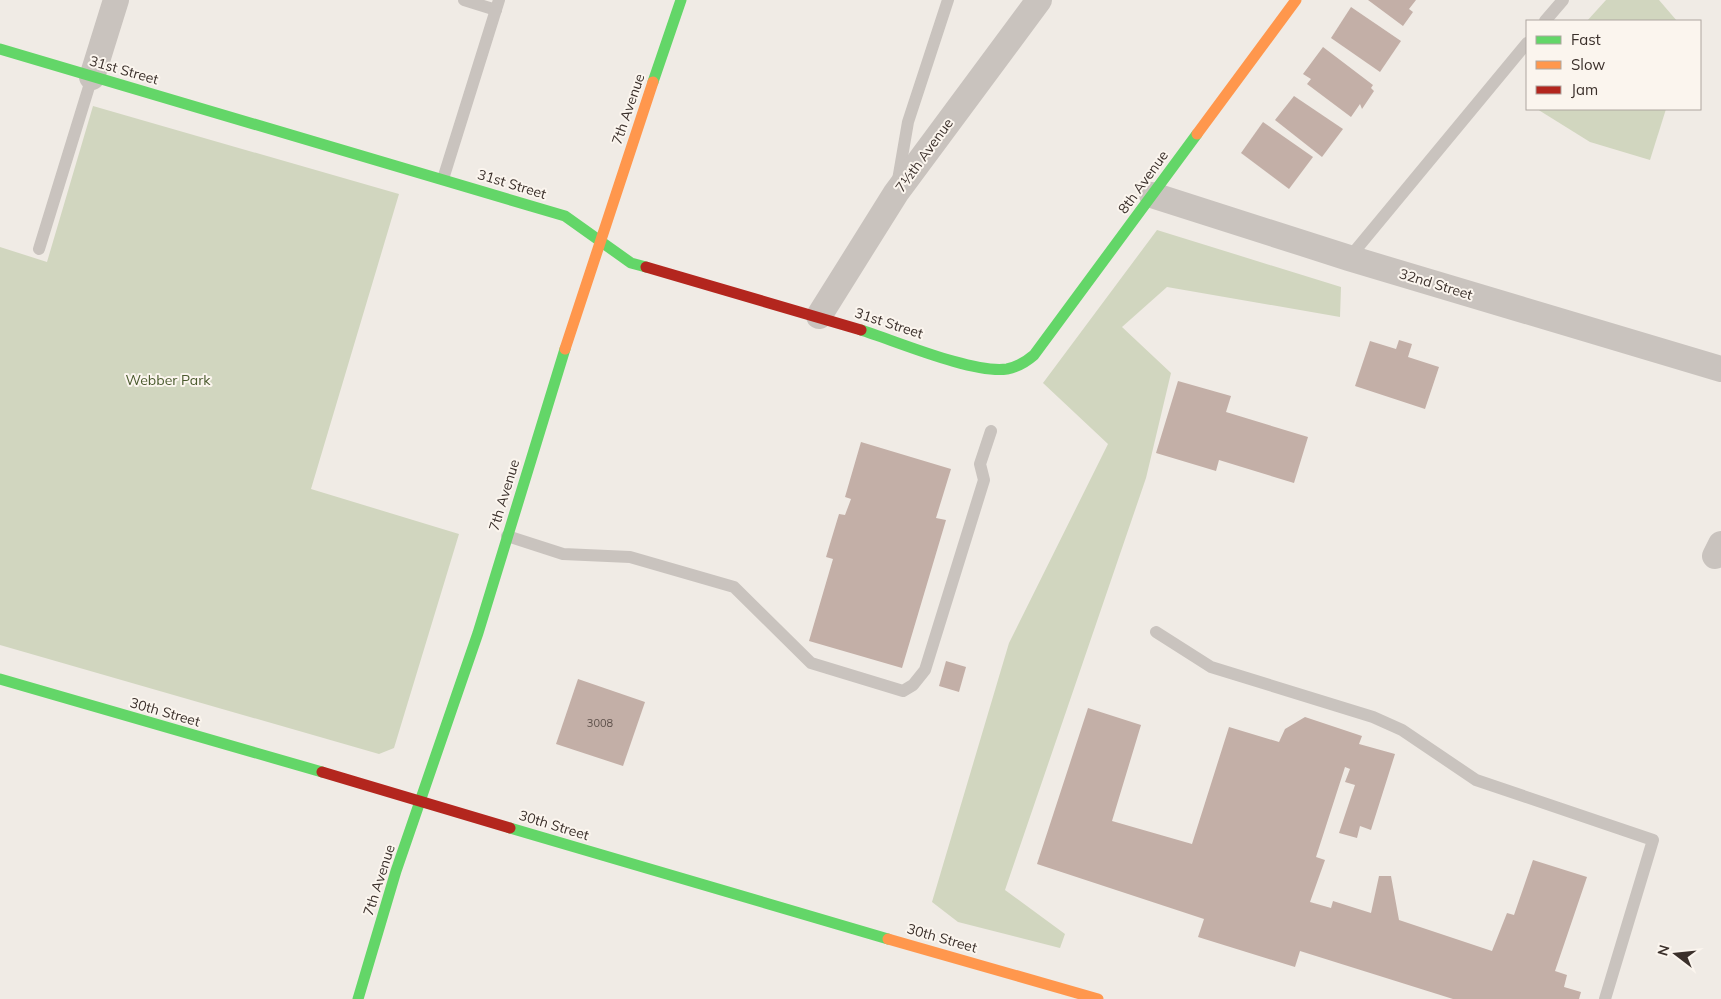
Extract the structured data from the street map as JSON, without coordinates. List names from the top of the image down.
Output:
{
  "streets": {
    "street": [
      "31st Street",
      "7th Avenue",
      "7½th Avenue",
      "8th Avenue",
      "32nd Street",
      "30th Street"
    ]
  },
  "crossings": [
    ["31st Street", "7th Avenue"],
    ["31st Street", "7½th Avenue"],
    ["31st Street", "8th Avenue"],
    ["7th Avenue", "30th Street"],
    ["8th Avenue", "32nd Street"]
  ],
  "parks": ["Webber Park"],
  "house_numbers": ["3008"],
  "legend": ["Fast", "Slow", "Jam"],
  "north": "left"
}
